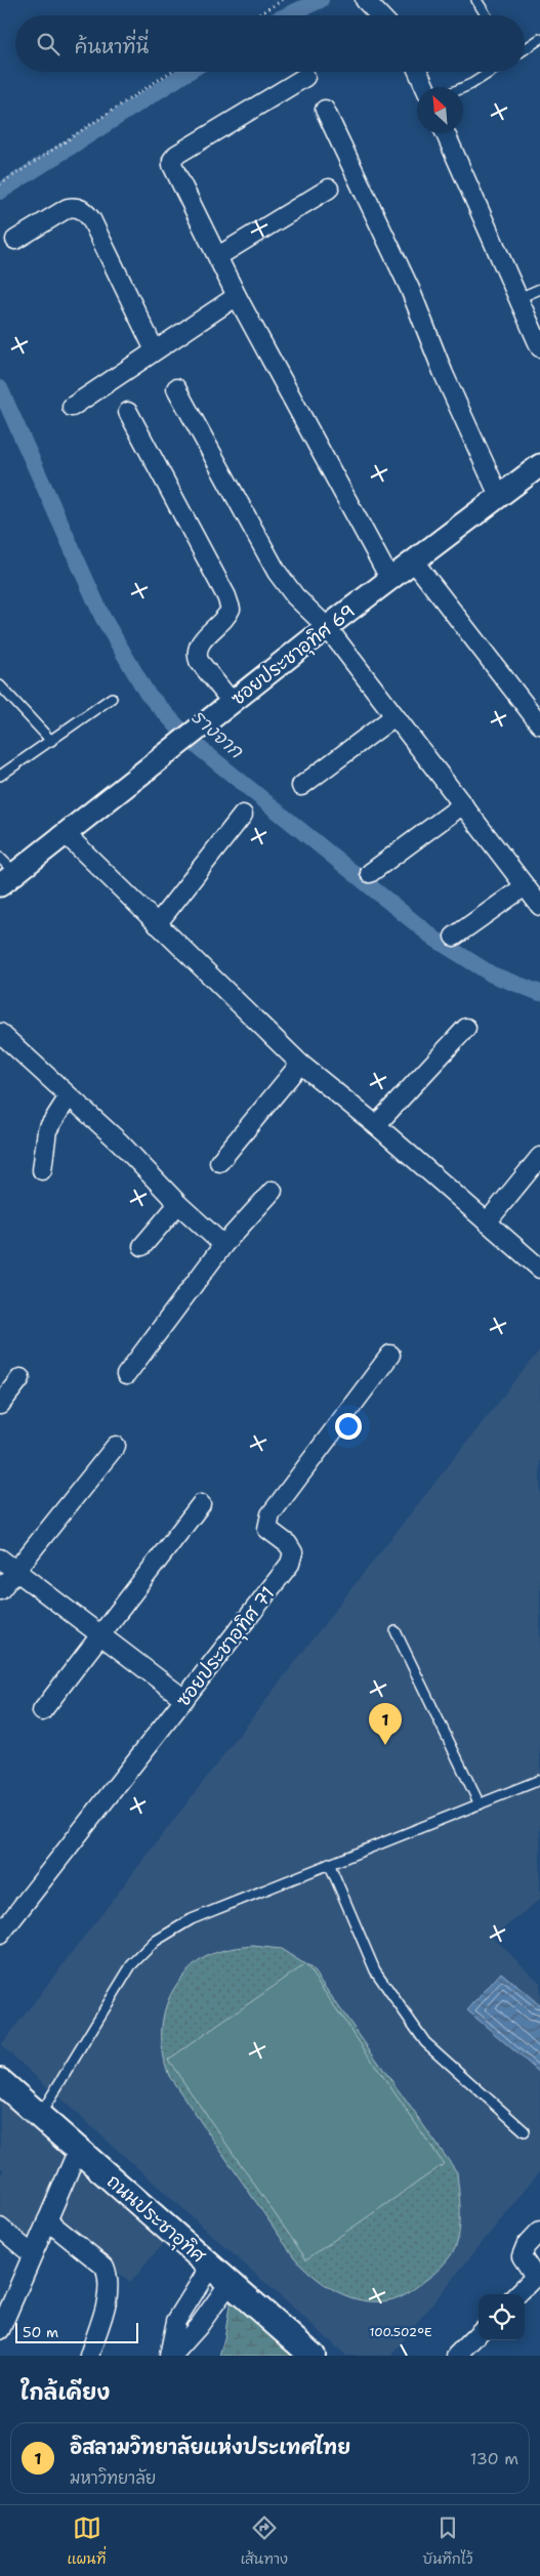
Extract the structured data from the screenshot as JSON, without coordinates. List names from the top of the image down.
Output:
{
  "streets": {
    "main road": ["ถนนประชาอุทิศ"],
    "street": ["ซอยประชาอุทิศ 69", "ซอยประชาอุทิศ 71"]
  },
  "water": ["รางจาก"],
  "scale_bar": "50 m",
  "north": "top left",
  "page": {
    "search": "ค้นหาที่นี่",
    "pins": "1",
    "scale": "50 m",
    "heading": "ใกล้เคียง",
    "list": [
      {
        "mark": "1",
        "name": "อิสลามวิทยาลัยแห่งประเทศไทย",
        "note": "มหาวิทยาลัย",
        "value": "130 m"
      }
    ],
    "nav": ["แผนที่", "เส้นทาง", "บันทึกไว้"]
  },
  "coordinates": ["100.502°E"]
}
